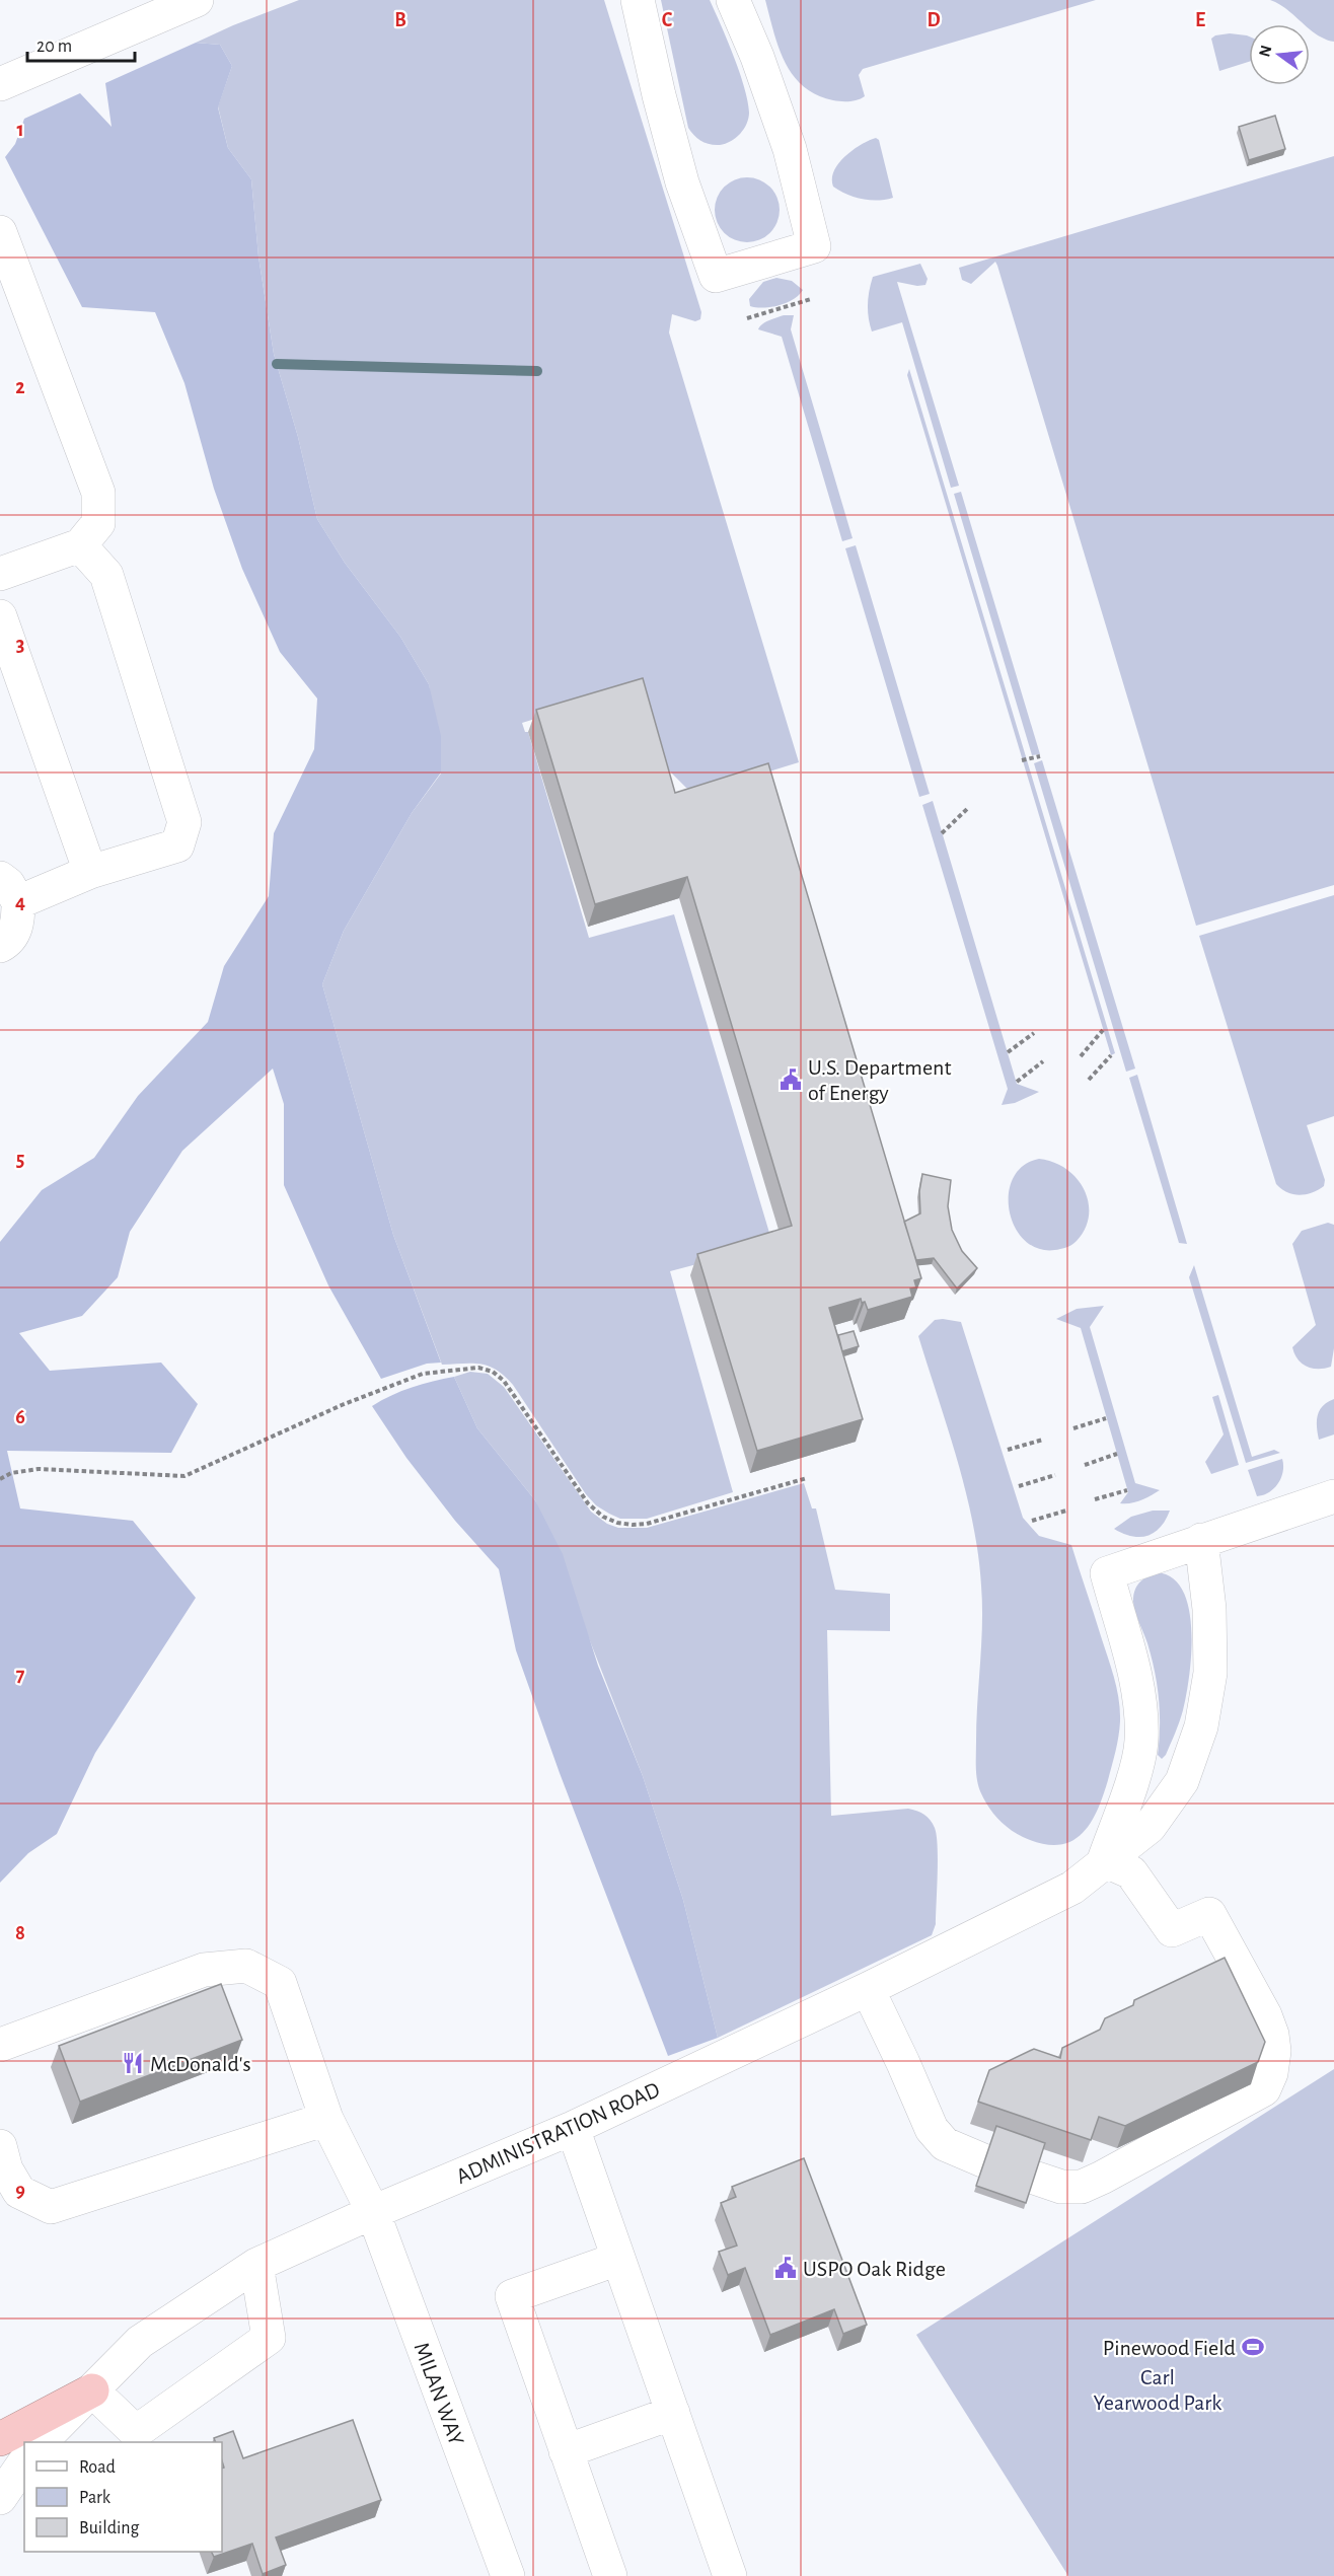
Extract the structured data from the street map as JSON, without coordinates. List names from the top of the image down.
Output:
{
  "streets": {
    "street": ["ADMINISTRATION ROAD", "MILAN WAY"]
  },
  "crossings": [
    ["ADMINISTRATION ROAD", "MILAN WAY"]
  ],
  "parks": ["Carl Yearwood Park"],
  "places": {
    "public building": ["U.S. Department of Energy", "USPO Oak Ridge"],
    "restaurant": ["McDonald's"],
    "sports": ["Pinewood Field"]
  },
  "legend": ["Road", "Park", "Building"],
  "scale_bar": "20 m",
  "north": "left",
  "grid": {
    "columns": [
      "B",
      "C",
      "D",
      "E"
    ],
    "rows": [
      "1",
      "2",
      "3",
      "4",
      "5",
      "6",
      "7",
      "8",
      "9"
    ]
  }
}
